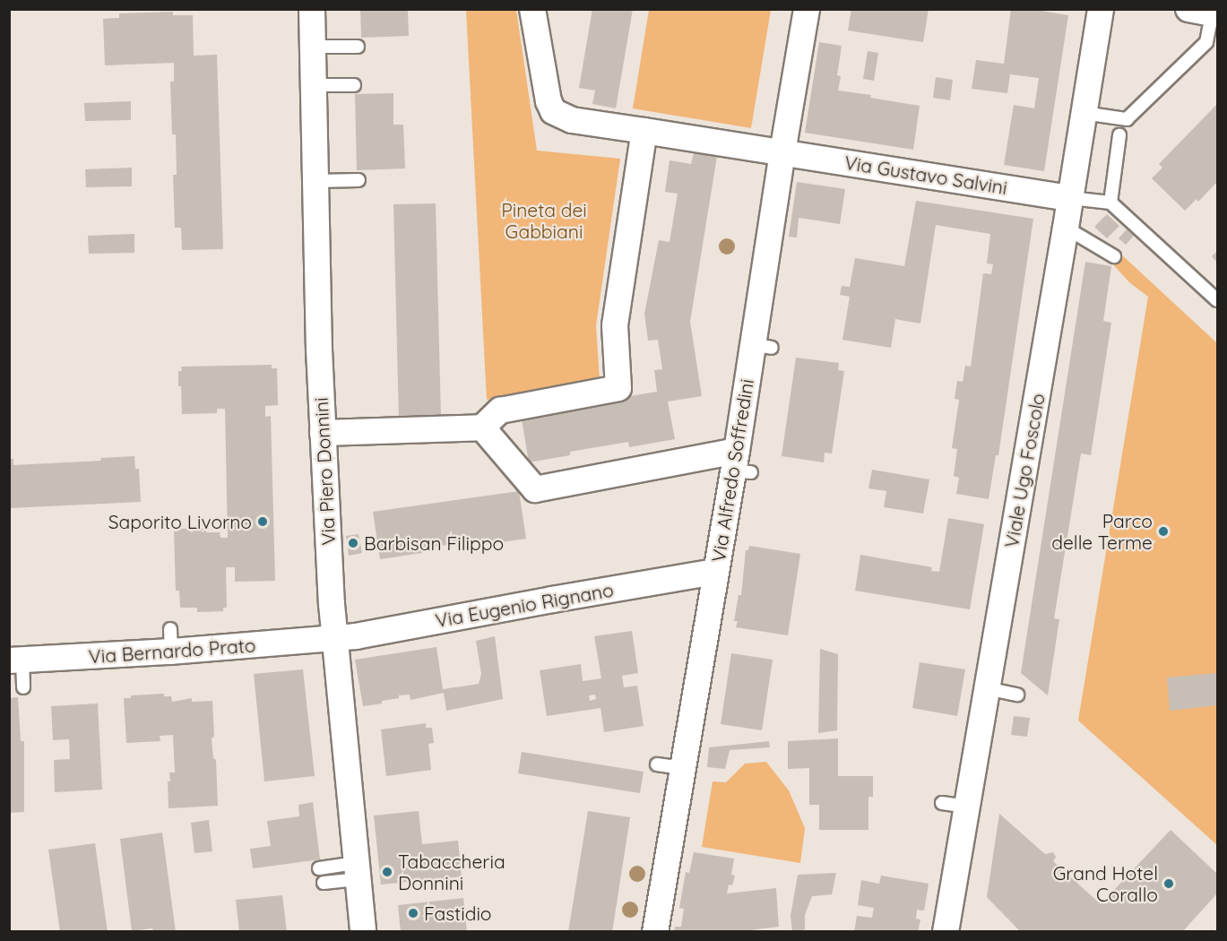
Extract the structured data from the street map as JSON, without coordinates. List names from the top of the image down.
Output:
{
  "streets": {
    "street": [
      "Via Gustavo Salvini",
      "Via Alfredo Soffredini",
      "Viale Ugo Foscolo",
      "Via Piero Donnini",
      "Via Eugenio Rignano",
      "Via Bernardo Prato"
    ]
  },
  "crossings": [
    ["Via Gustavo Salvini", "Via Alfredo Soffredini"],
    ["Via Gustavo Salvini", "Viale Ugo Foscolo"],
    ["Via Alfredo Soffredini", "Via Eugenio Rignano"],
    ["Via Piero Donnini", "Via Eugenio Rignano"],
    ["Via Piero Donnini", "Via Bernardo Prato"],
    ["Via Eugenio Rignano", "Via Bernardo Prato"]
  ],
  "parks": ["Pineta dei Gabbiani"],
  "places": [
    "Saporito Livorno",
    "Parco delle Terme",
    "Barbisan Filippo",
    "Tabaccheria Donnini",
    "Grand Hotel Corallo",
    "Fastidio"
  ]
}
